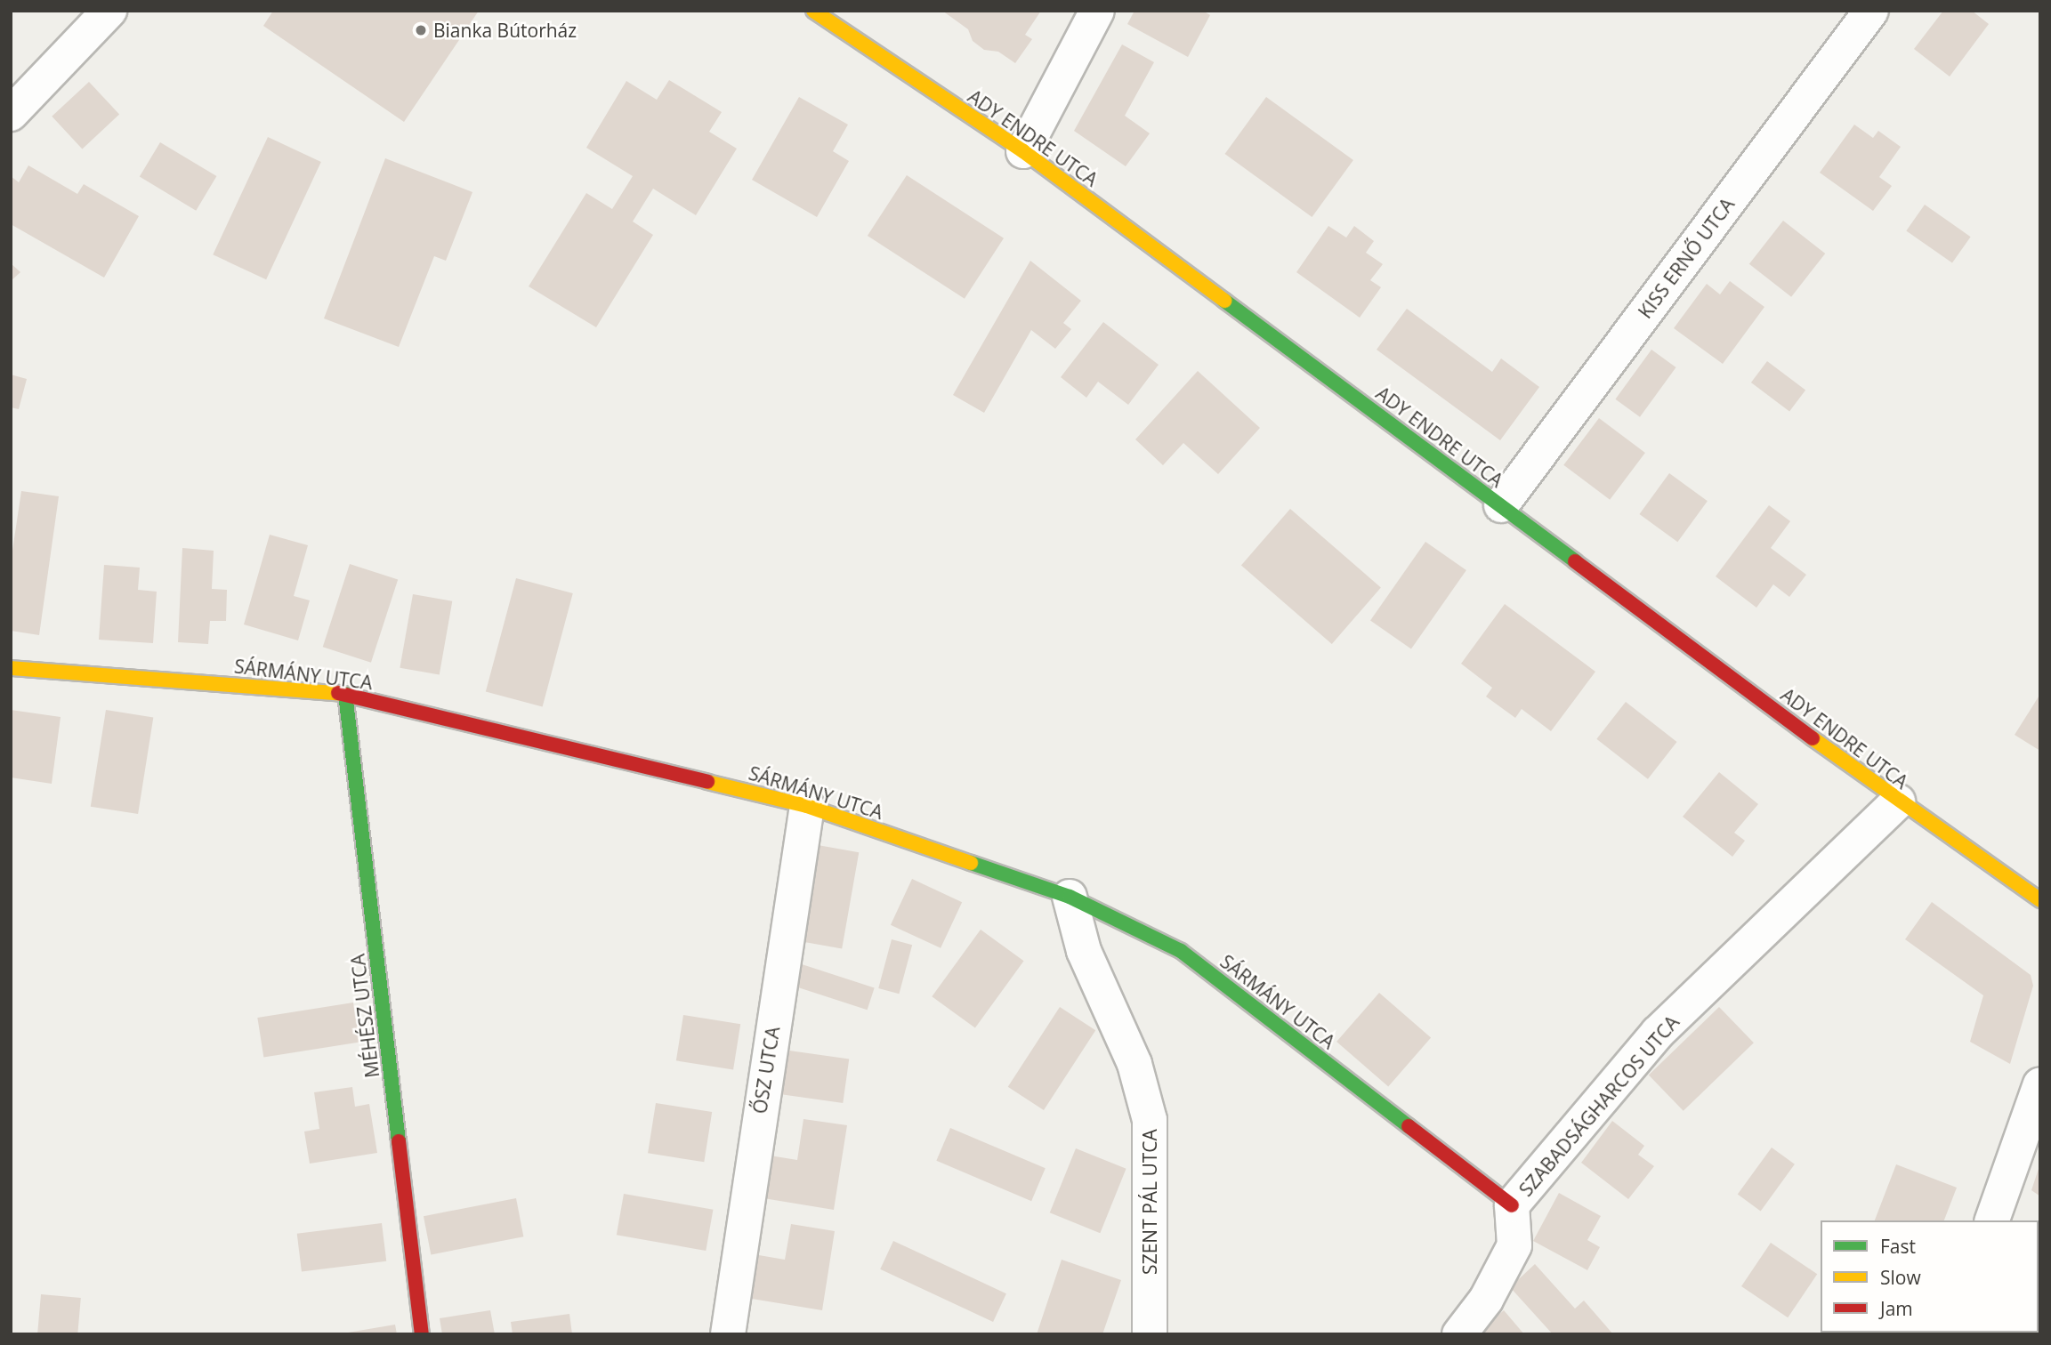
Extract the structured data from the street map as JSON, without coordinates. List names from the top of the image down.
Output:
{
  "streets": {
    "street": [
      "ADY ENDRE UTCA",
      "KISS ERNŐ UTCA",
      "SÁRMÁNY UTCA",
      "MÉHÉSZ UTCA",
      "ŐSZ UTCA",
      "SZABADSÁGHARCOS UTCA",
      "SZENT PÁL UTCA"
    ]
  },
  "crossings": [
    ["ADY ENDRE UTCA", "KISS ERNŐ UTCA"],
    ["ADY ENDRE UTCA", "SZABADSÁGHARCOS UTCA"],
    ["SÁRMÁNY UTCA", "MÉHÉSZ UTCA"],
    ["SÁRMÁNY UTCA", "ŐSZ UTCA"],
    ["SÁRMÁNY UTCA", "SZABADSÁGHARCOS UTCA"],
    ["SÁRMÁNY UTCA", "SZENT PÁL UTCA"]
  ],
  "places": ["Bianka Bútorház"],
  "legend": ["Fast", "Slow", "Jam"]
}
